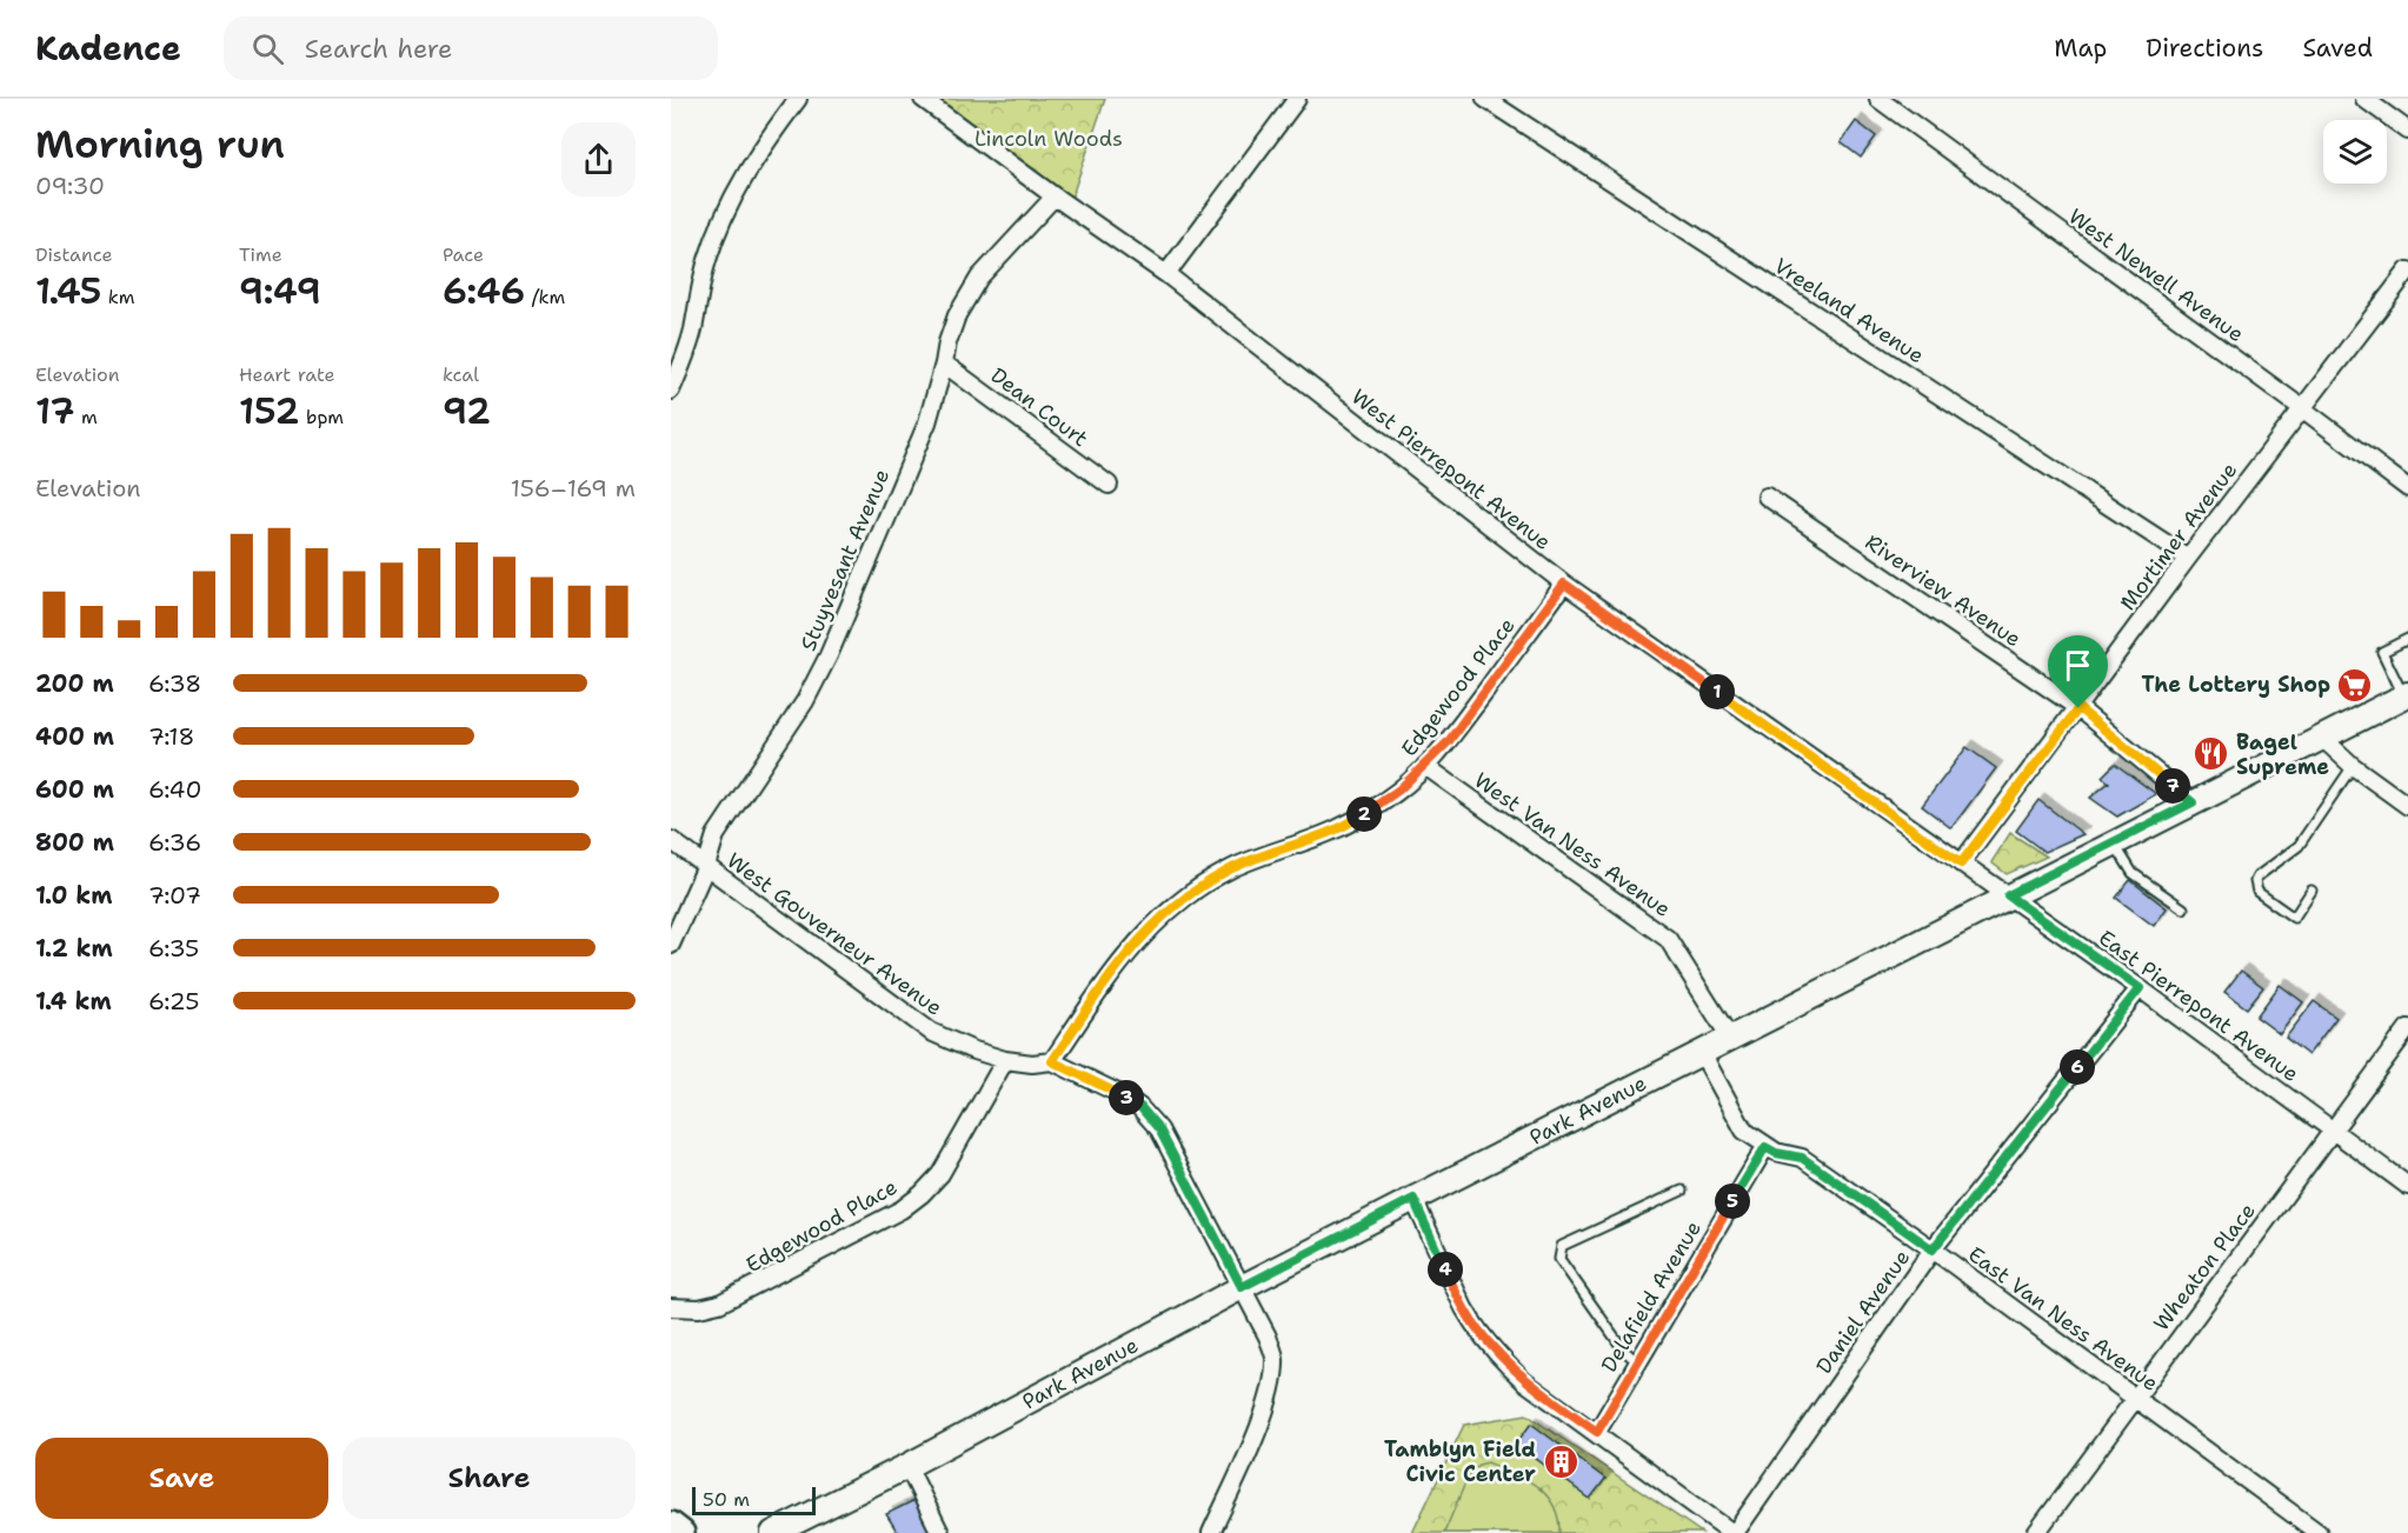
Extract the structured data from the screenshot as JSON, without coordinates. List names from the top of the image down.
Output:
{
  "streets": {
    "street": [
      "West Newell Avenue",
      "Vreeland Avenue",
      "Dean Court",
      "West Pierrepont Avenue",
      "Mortimer Avenue",
      "Stuyvesant Avenue",
      "Riverview Avenue",
      "Edgewood Place",
      "West Van Ness Avenue",
      "West Gouverneur Avenue",
      "East Pierrepont Avenue",
      "Park Avenue",
      "Wheaton Place",
      "Delafield Avenue",
      "Daniel Avenue",
      "East Van Ness Avenue"
    ]
  },
  "crossings": [
    ["West Newell Avenue", "Mortimer Avenue"],
    ["Vreeland Avenue", "Mortimer Avenue"],
    ["Dean Court", "Stuyvesant Avenue"],
    ["West Pierrepont Avenue", "Mortimer Avenue"],
    ["West Pierrepont Avenue", "Stuyvesant Avenue"],
    ["West Pierrepont Avenue", "Edgewood Place"],
    ["West Pierrepont Avenue", "East Pierrepont Avenue"],
    ["Mortimer Avenue", "Riverview Avenue"],
    ["Mortimer Avenue", "East Pierrepont Avenue"],
    ["Stuyvesant Avenue", "West Gouverneur Avenue"],
    ["Riverview Avenue", "Park Avenue"],
    ["Edgewood Place", "West Van Ness Avenue"],
    ["Edgewood Place", "West Gouverneur Avenue"],
    ["West Van Ness Avenue", "Park Avenue"],
    ["West Gouverneur Avenue", "Park Avenue"],
    ["East Pierrepont Avenue", "Park Avenue"],
    ["East Pierrepont Avenue", "Wheaton Place"],
    ["East Pierrepont Avenue", "Daniel Avenue"],
    ["Park Avenue", "East Van Ness Avenue"],
    ["Wheaton Place", "East Van Ness Avenue"],
    ["Delafield Avenue", "East Van Ness Avenue"],
    ["Daniel Avenue", "East Van Ness Avenue"]
  ],
  "parks": ["Lincoln Woods"],
  "places": {
    "supermarket": ["The Lottery Shop"],
    "restaurant": ["Bagel Supreme"],
    "building": ["Tamblyn Field Civic Center"]
  },
  "scale_bar": "50 m",
  "page": {
    "header": "Kadence",
    "search": "Search here",
    "nav": ["Map", "Directions", "Saved"],
    "heading": ["Morning run", "09:30"],
    "stats": [
      ["Distance", "1.45 km"],
      ["Time", "9:49"],
      ["Pace", "6:46 /km"],
      ["Elevation", "17 m"],
      ["Heart rate", "152 bpm"],
      ["kcal", "92"]
    ],
    "chart": ["Elevation", "156–169 m"],
    "list": [
      {
        "name": "200 m",
        "note": "6:38"
      },
      {
        "name": "400 m",
        "note": "7:18"
      },
      {
        "name": "600 m",
        "note": "6:40"
      },
      {
        "name": "800 m",
        "note": "6:36"
      },
      {
        "name": "1.0 km",
        "note": "7:07"
      },
      {
        "name": "1.2 km",
        "note": "6:35"
      },
      {
        "name": "1.4 km",
        "note": "6:25"
      }
    ],
    "pins": [
      "1",
      "7",
      "2",
      "6",
      "3",
      "5",
      "4"
    ],
    "buttons": ["Save", "Share"],
    "scale": "50 m"
  }
}
